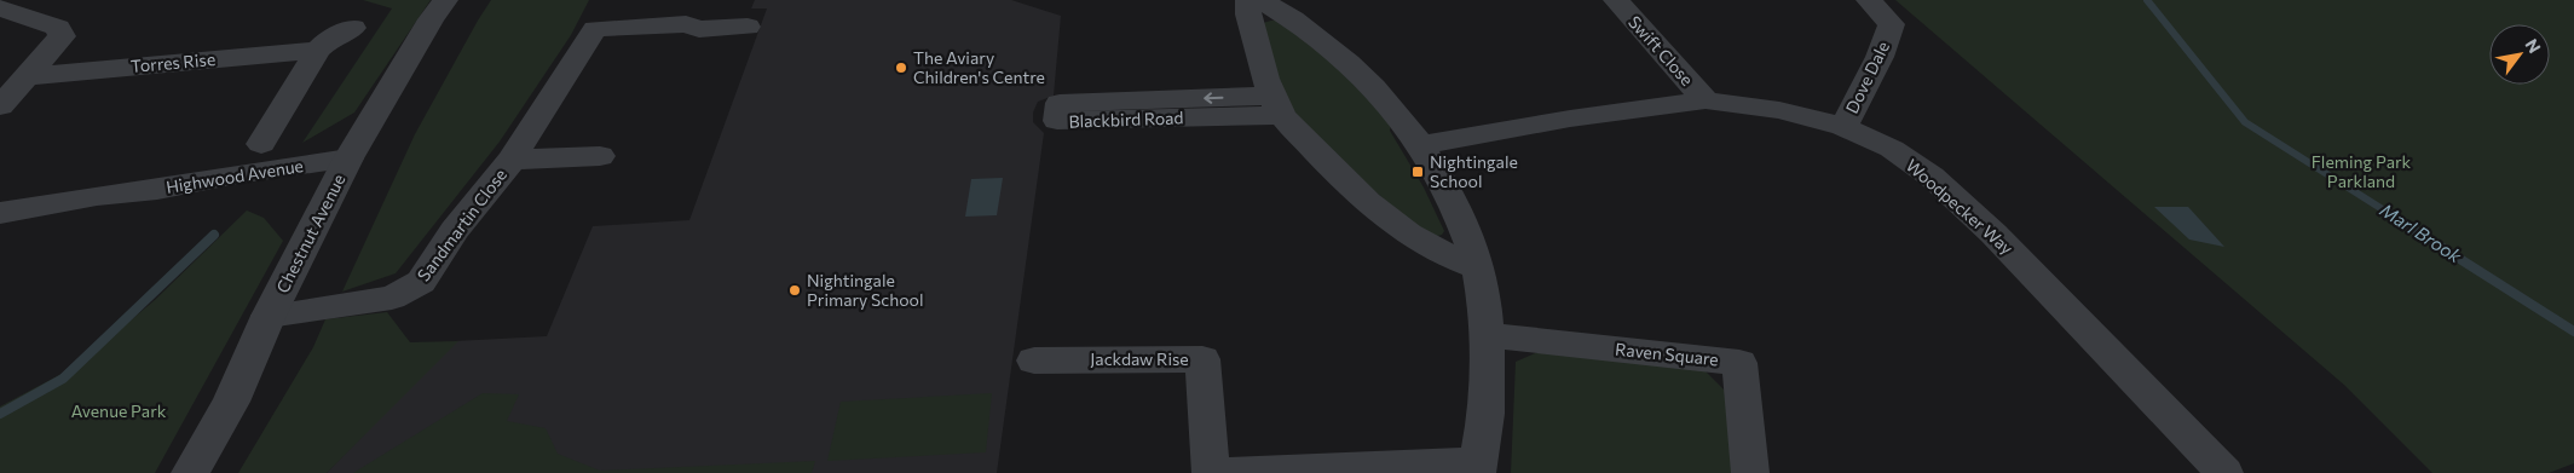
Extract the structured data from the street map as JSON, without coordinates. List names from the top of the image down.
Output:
{
  "streets": {
    "street": [
      "Swift Close",
      "Torres Rise",
      "Dove Dale",
      "Blackbird Road",
      "Highwood Avenue",
      "Woodpecker Way",
      "Sandmartin Close",
      "Chestnut Avenue",
      "Raven Square",
      "Jackdaw Rise"
    ]
  },
  "crossings": [
    ["Swift Close", "Woodpecker Way"],
    ["Dove Dale", "Woodpecker Way"],
    ["Highwood Avenue", "Chestnut Avenue"],
    ["Sandmartin Close", "Chestnut Avenue"]
  ],
  "water": ["Marl Brook"],
  "parks": ["Fleming Park Parkland", "Avenue Park"],
  "places": {
    "other": ["The Aviary Children's Centre", "Nightingale Primary School"],
    "transit": ["Nightingale School"]
  },
  "north": "top right"
}
